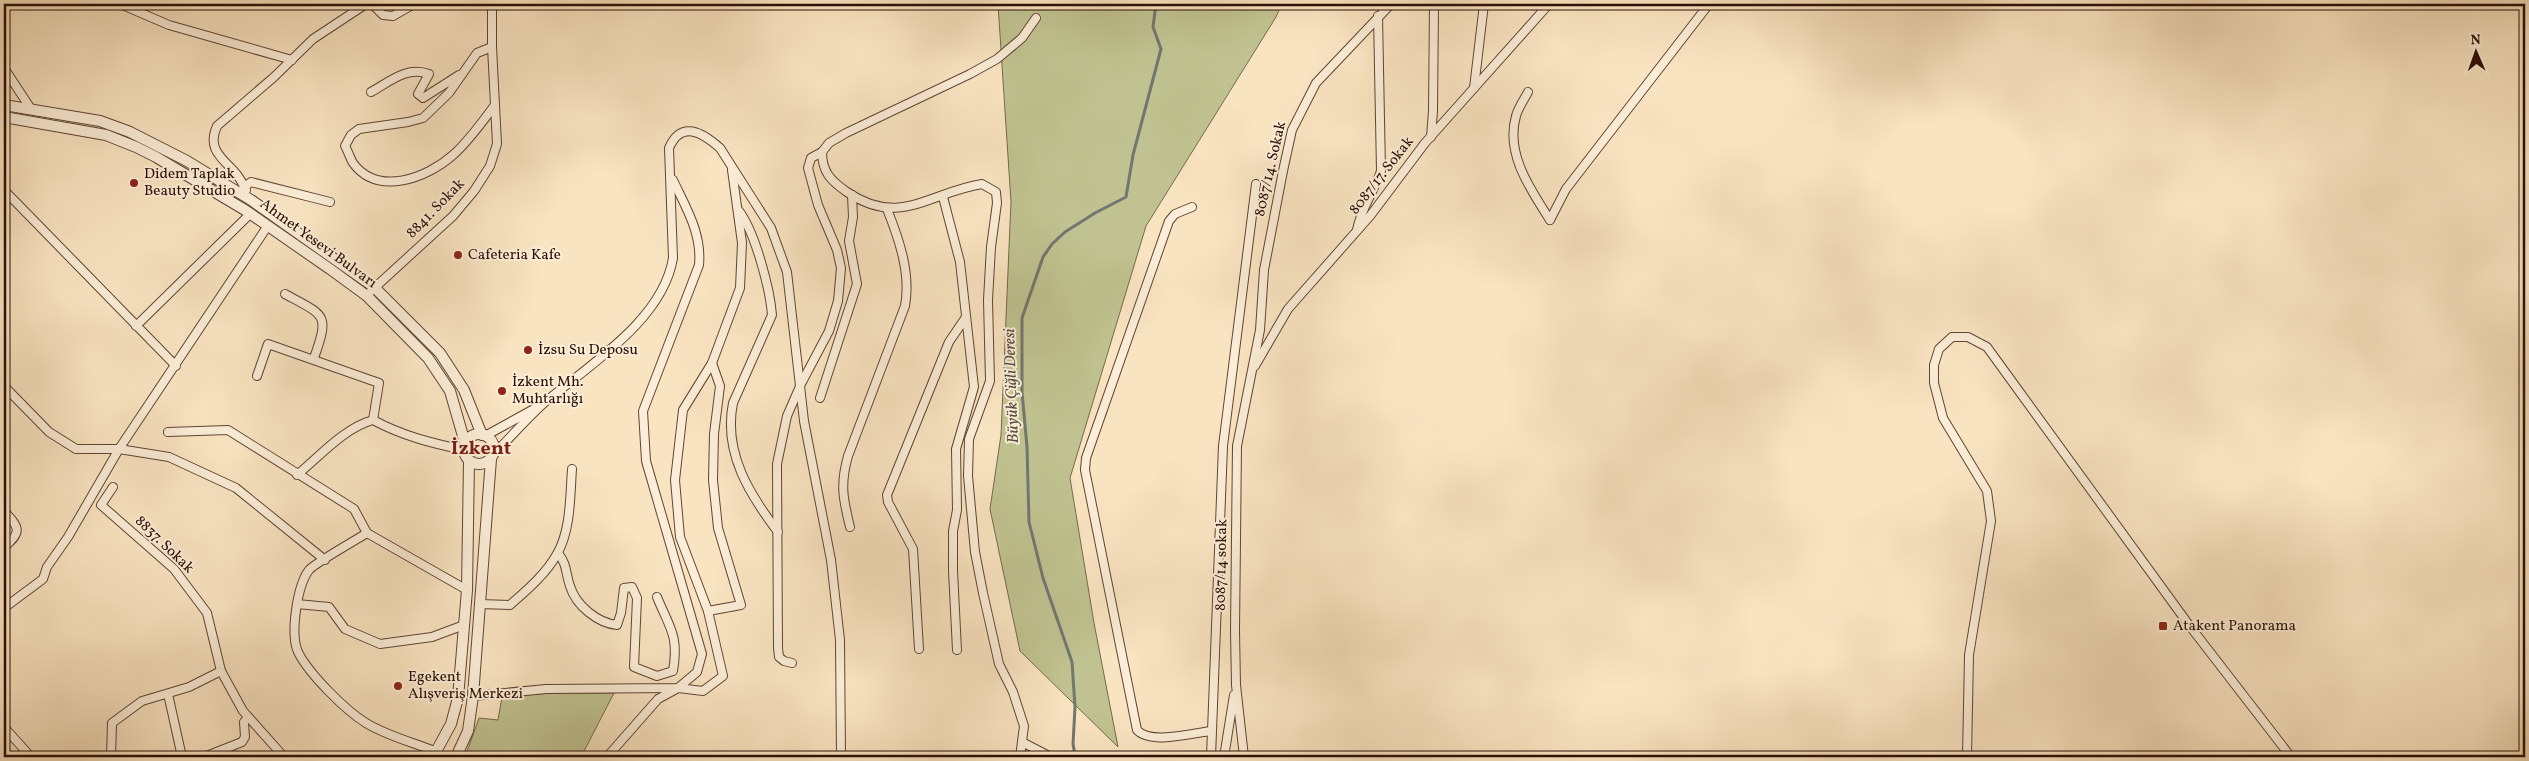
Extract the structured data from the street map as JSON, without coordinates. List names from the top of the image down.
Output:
{
  "streets": {
    "street": [
      "8087/14. Sokak",
      "8087/17. Sokak",
      "8841. Sokak",
      "Ahmet Yesevi Bulvarı",
      "8837. Sokak",
      "8087/14 sokak"
    ]
  },
  "crossings": [
    ["8087/14. Sokak", "8087/17. Sokak"],
    ["8087/14. Sokak", "8087/14 sokak"],
    ["8087/17. Sokak", "8087/14 sokak"],
    ["8841. Sokak", "Ahmet Yesevi Bulvarı"]
  ],
  "districts": ["İzkent"],
  "water": ["Büyük Çiğli Deresi"],
  "places": {
    "other": [
      "Didem Taplak Beauty Studio",
      "Cafeteria Kafe",
      "İzsu Su Deposu",
      "İzkent Mh. Muhtarlığı",
      "Egekent Alışveriş Merkezi"
    ],
    "transit": ["Atakent Panorama"]
  },
  "north": "top"
}
